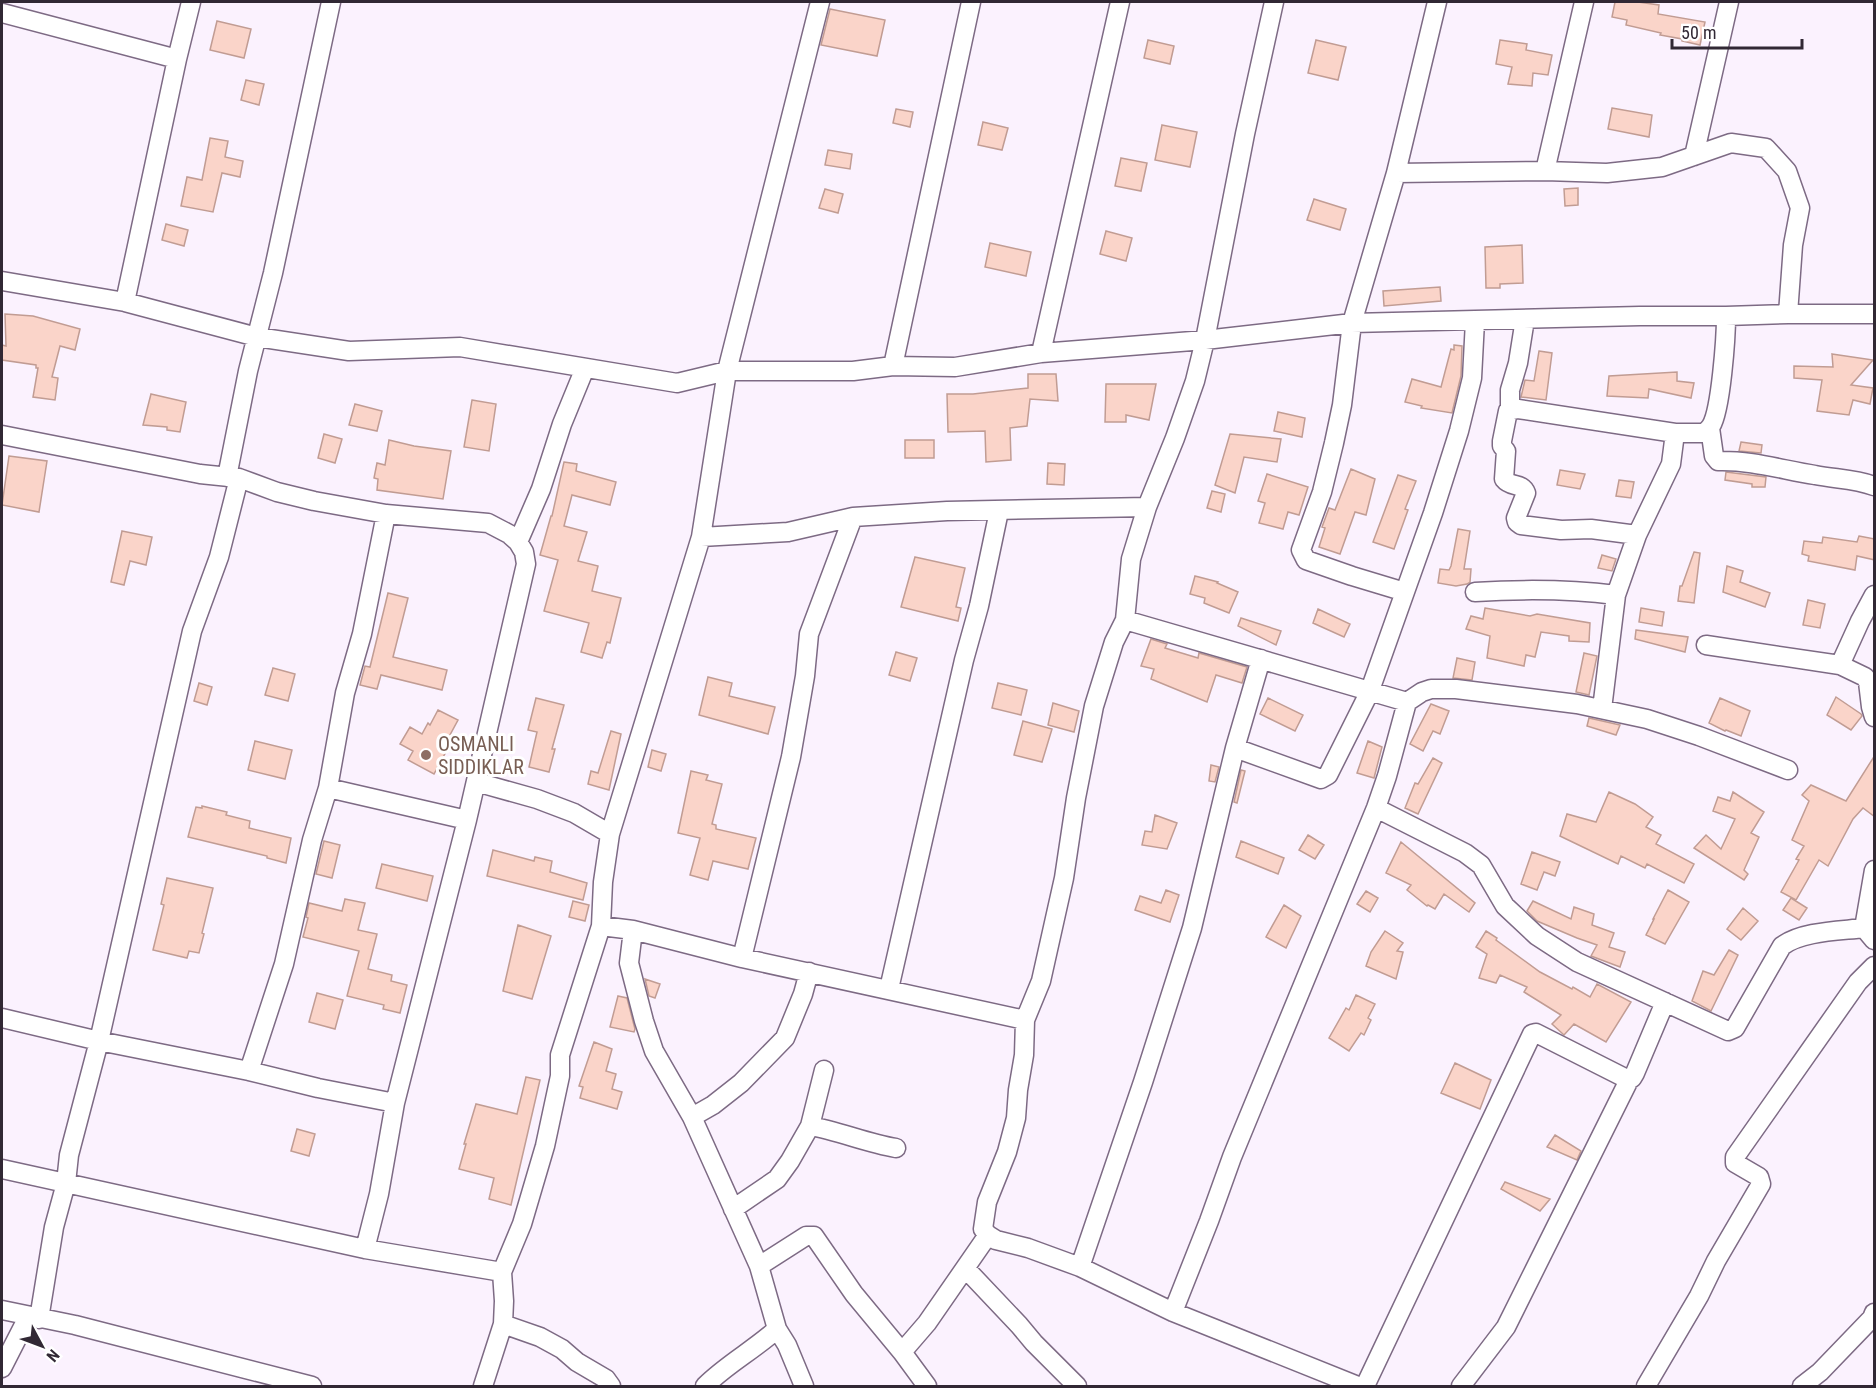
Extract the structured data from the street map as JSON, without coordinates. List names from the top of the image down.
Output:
{
  "places": ["OSMANLI SIDDIKLAR"],
  "scale_bar": "50 m",
  "north": "bottom right"
}
